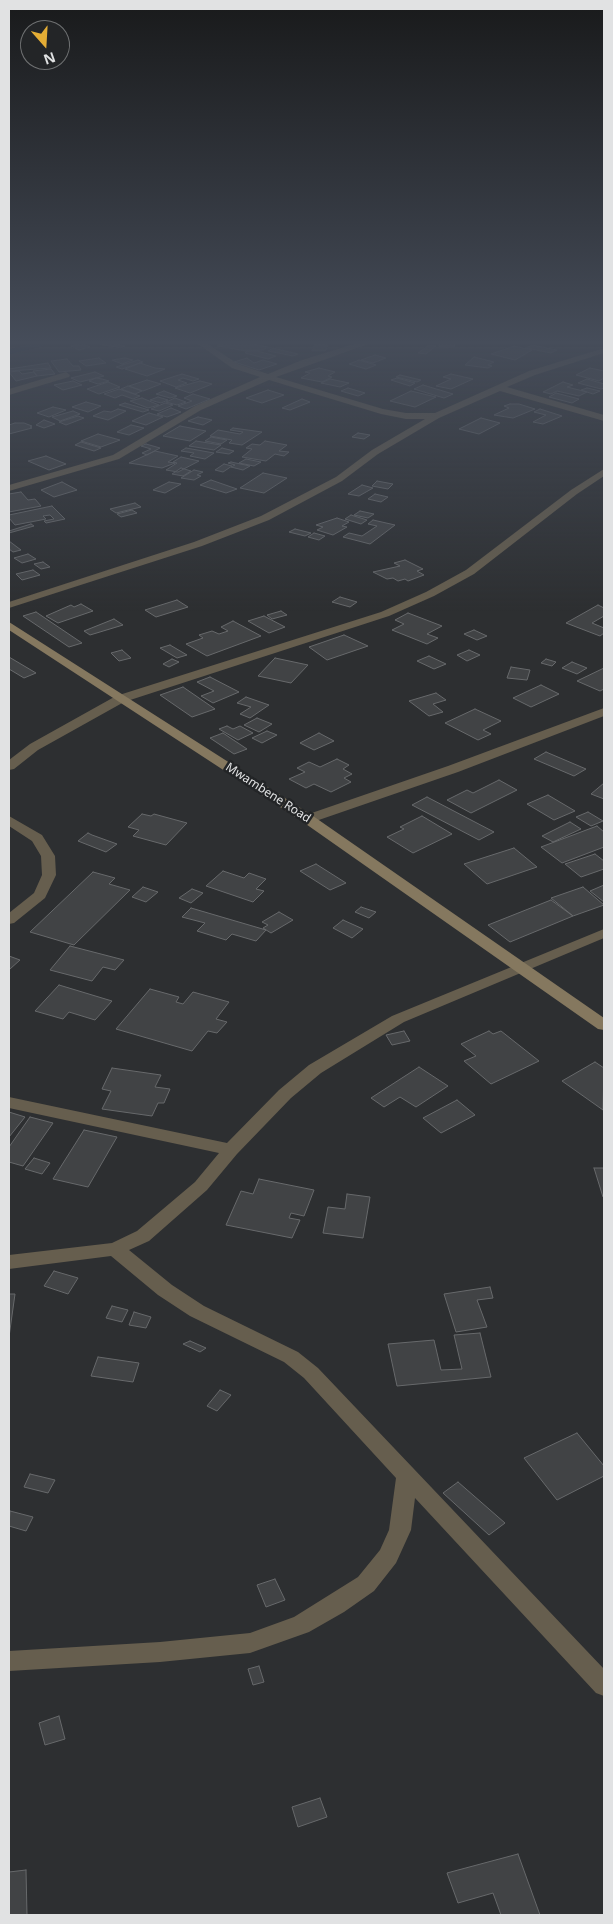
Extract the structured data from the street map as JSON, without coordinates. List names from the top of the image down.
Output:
{
  "streets": {
    "street": ["Mwambene Road"]
  },
  "north": "bottom"
}
